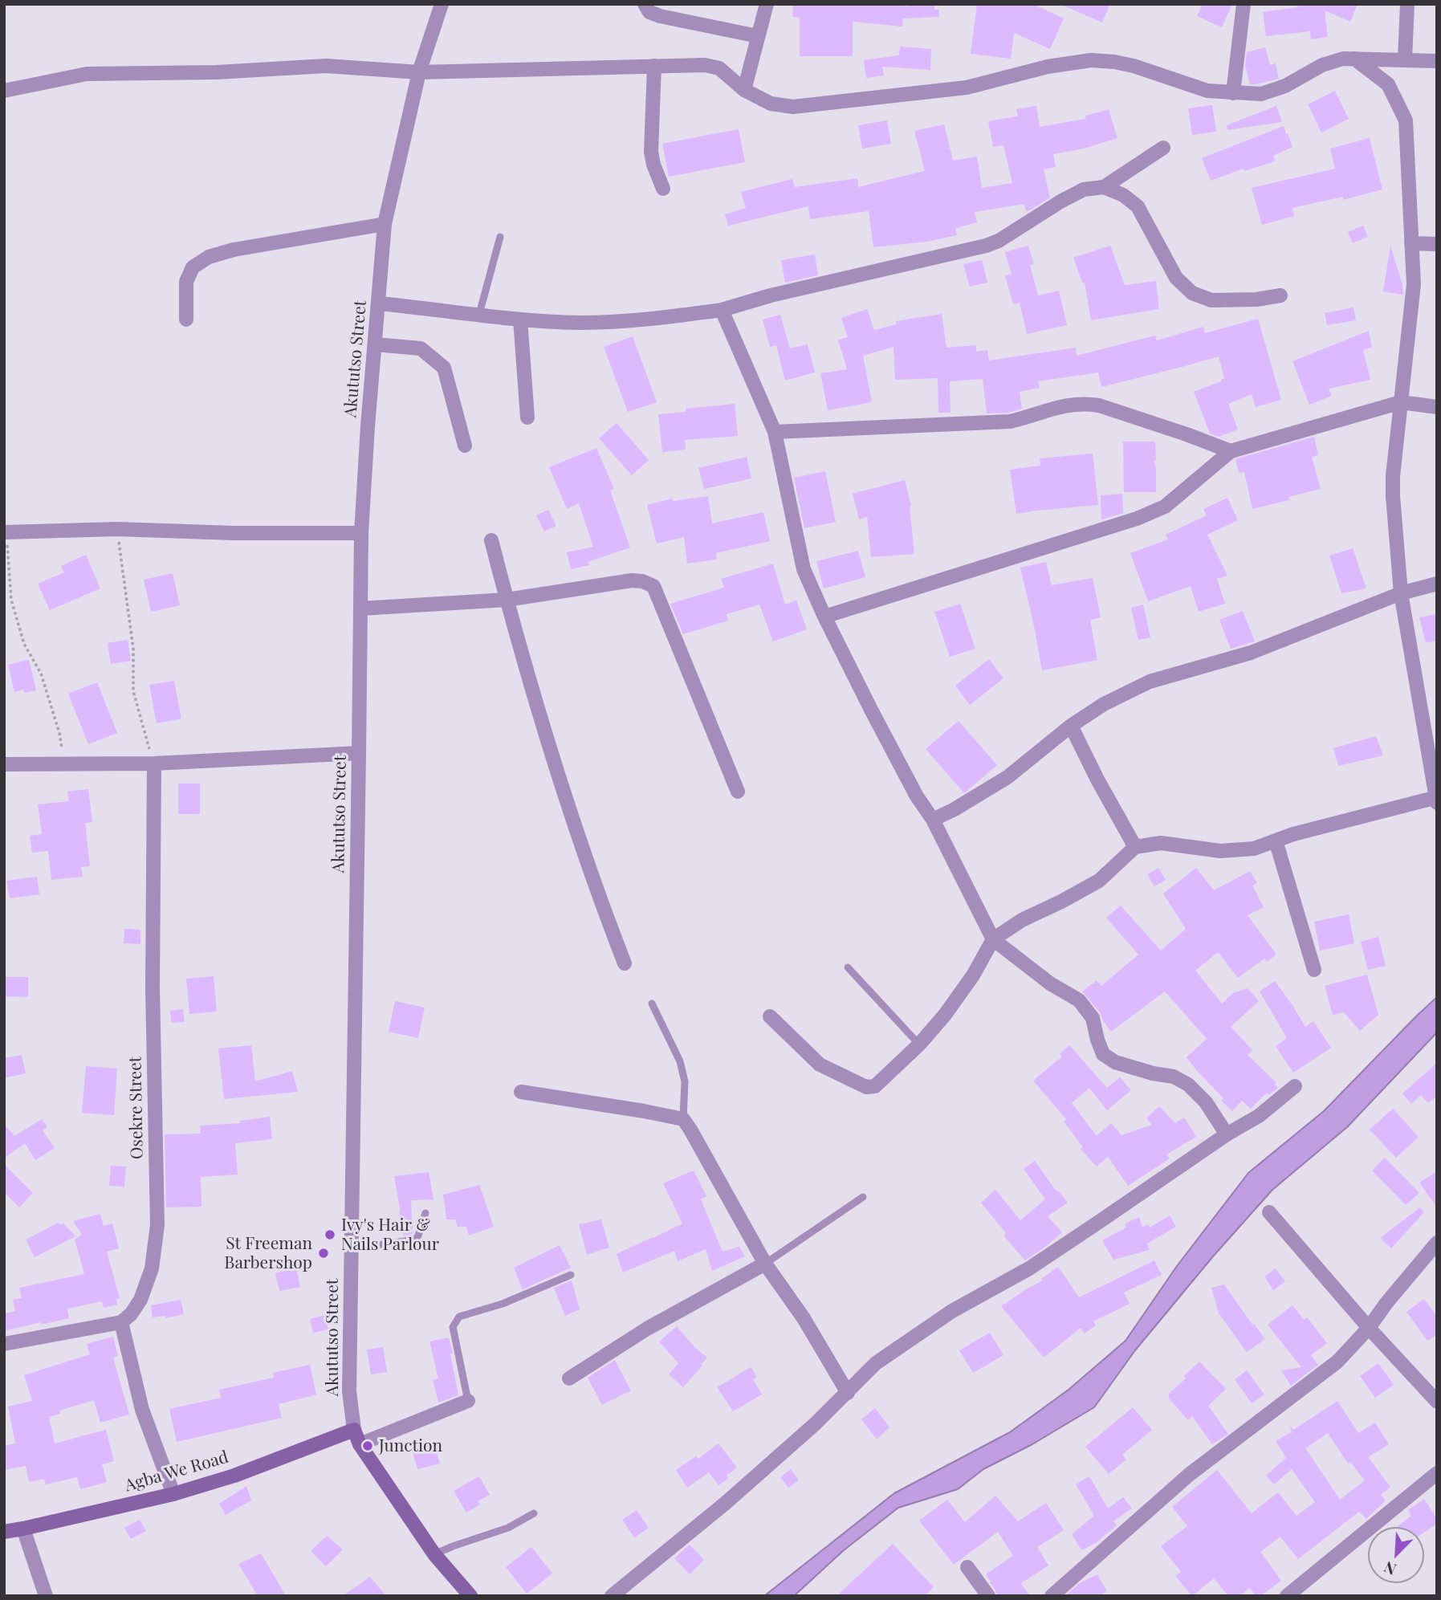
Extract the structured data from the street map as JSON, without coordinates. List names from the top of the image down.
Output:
{
  "streets": {
    "main road": ["Akututso Street", "Agba We Road"],
    "street": ["Osekre Street"]
  },
  "crossings": [
    ["Akututso Street", "Agba We Road"]
  ],
  "places": ["Ivy's Hair & Nails Parlour", "St Freeman Barbershop", "Junction"],
  "north": "bottom left"
}
